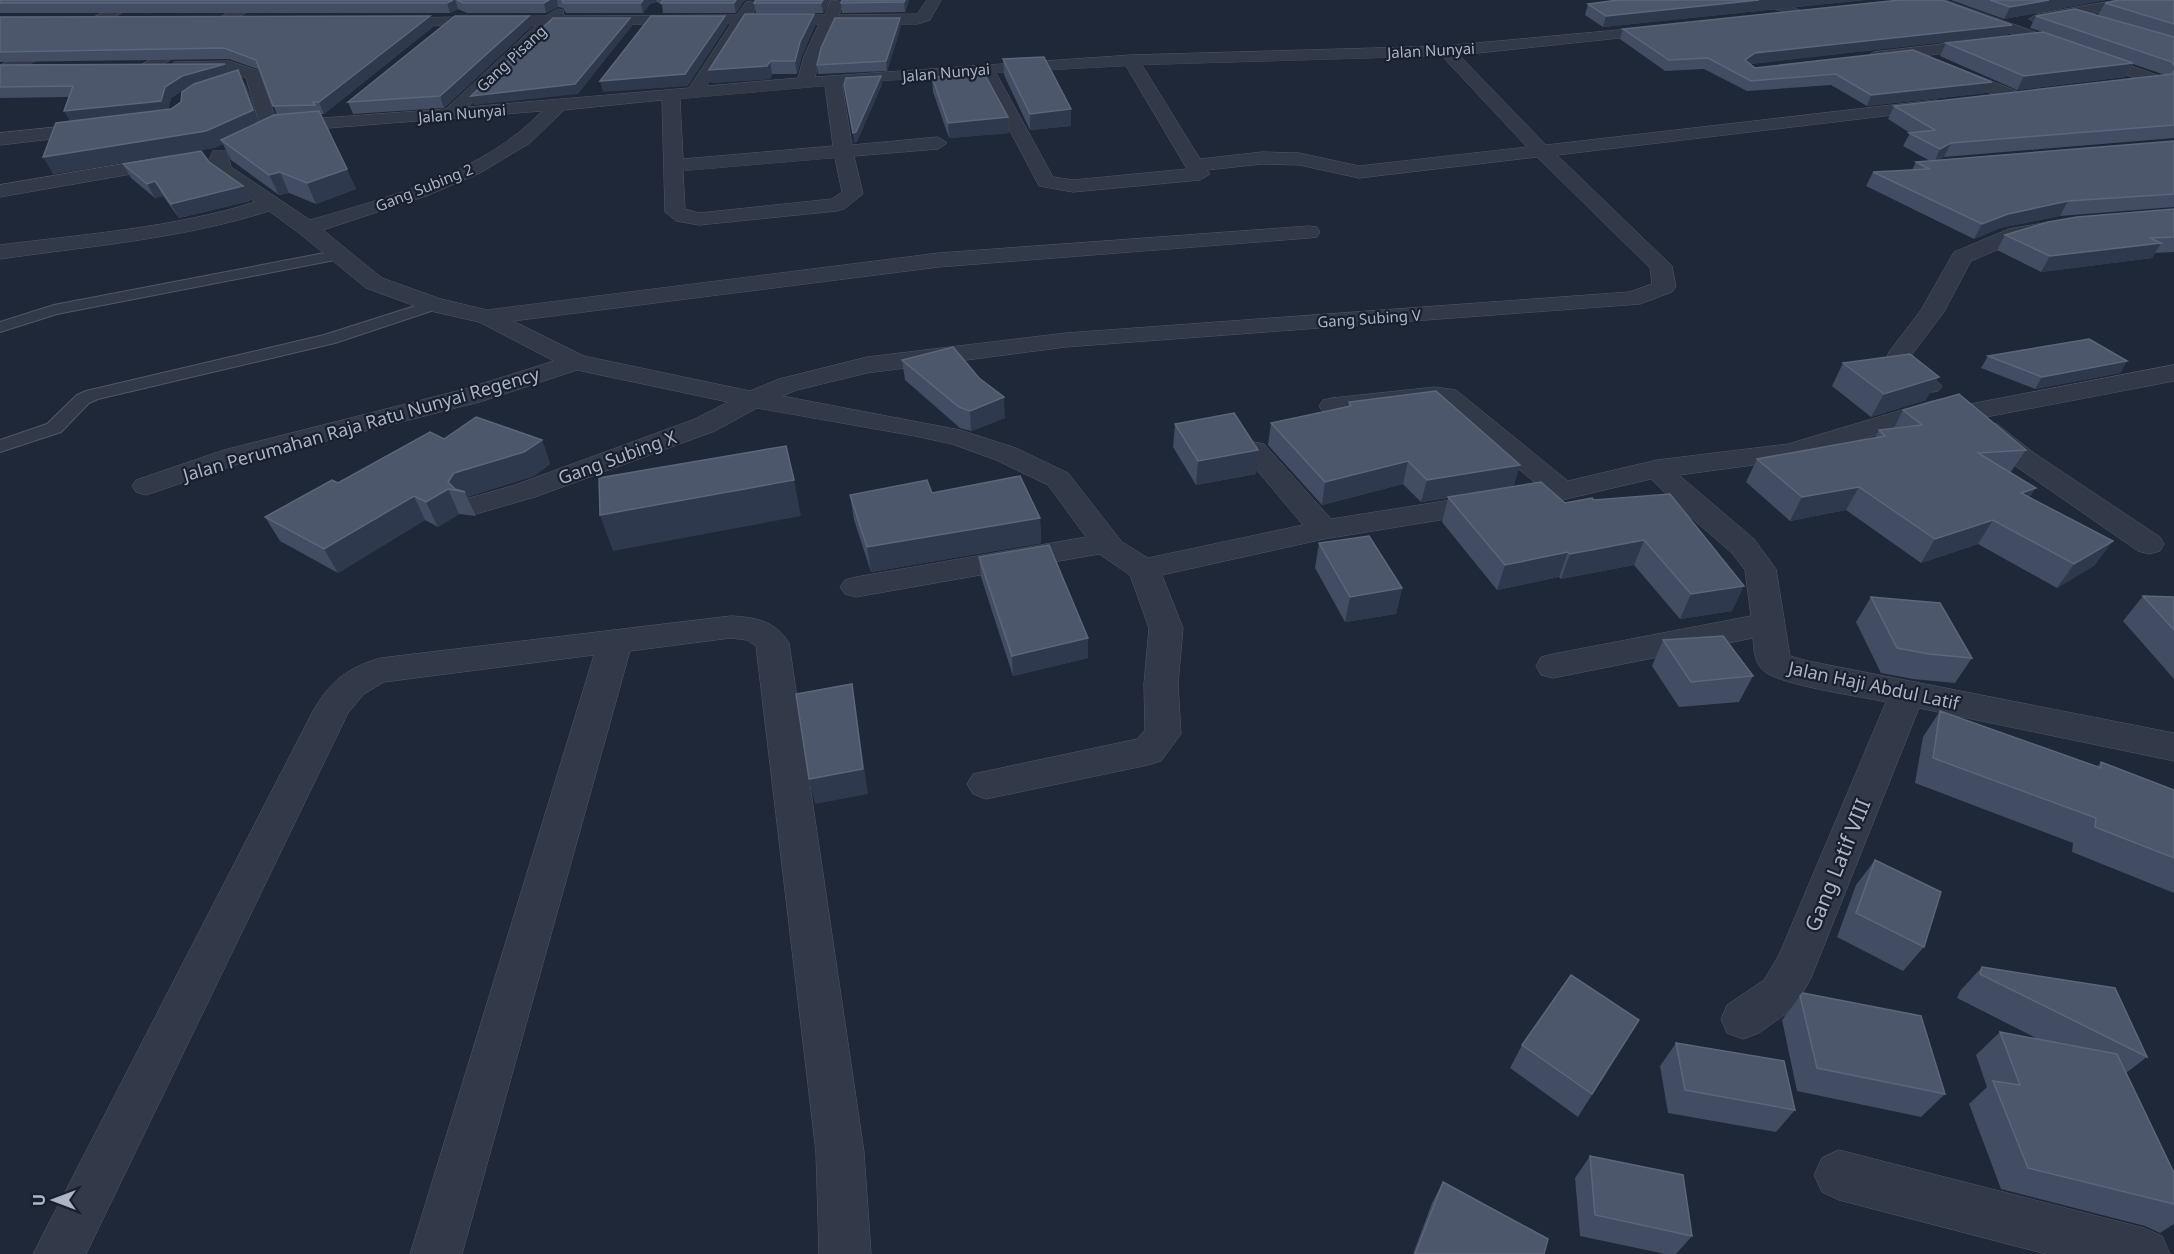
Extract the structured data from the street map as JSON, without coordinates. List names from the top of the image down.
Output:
{
  "streets": {
    "street": [
      "Jalan Nunyai",
      "Gang Pisang",
      "Gang Subing 2",
      "Gang Subing V",
      "Jalan Perumahan Raja Ratu Nunyai Regency",
      "Gang Subing X",
      "Jalan Haji Abdul Latif",
      "Gang Latif VIII"
    ]
  },
  "crossings": [
    ["Jalan Nunyai", "Gang Pisang"],
    ["Jalan Nunyai", "Gang Subing 2"],
    ["Jalan Nunyai", "Gang Subing V"],
    ["Gang Subing V", "Gang Subing X"],
    ["Jalan Haji Abdul Latif", "Gang Latif VIII"]
  ],
  "north": "left"
}
